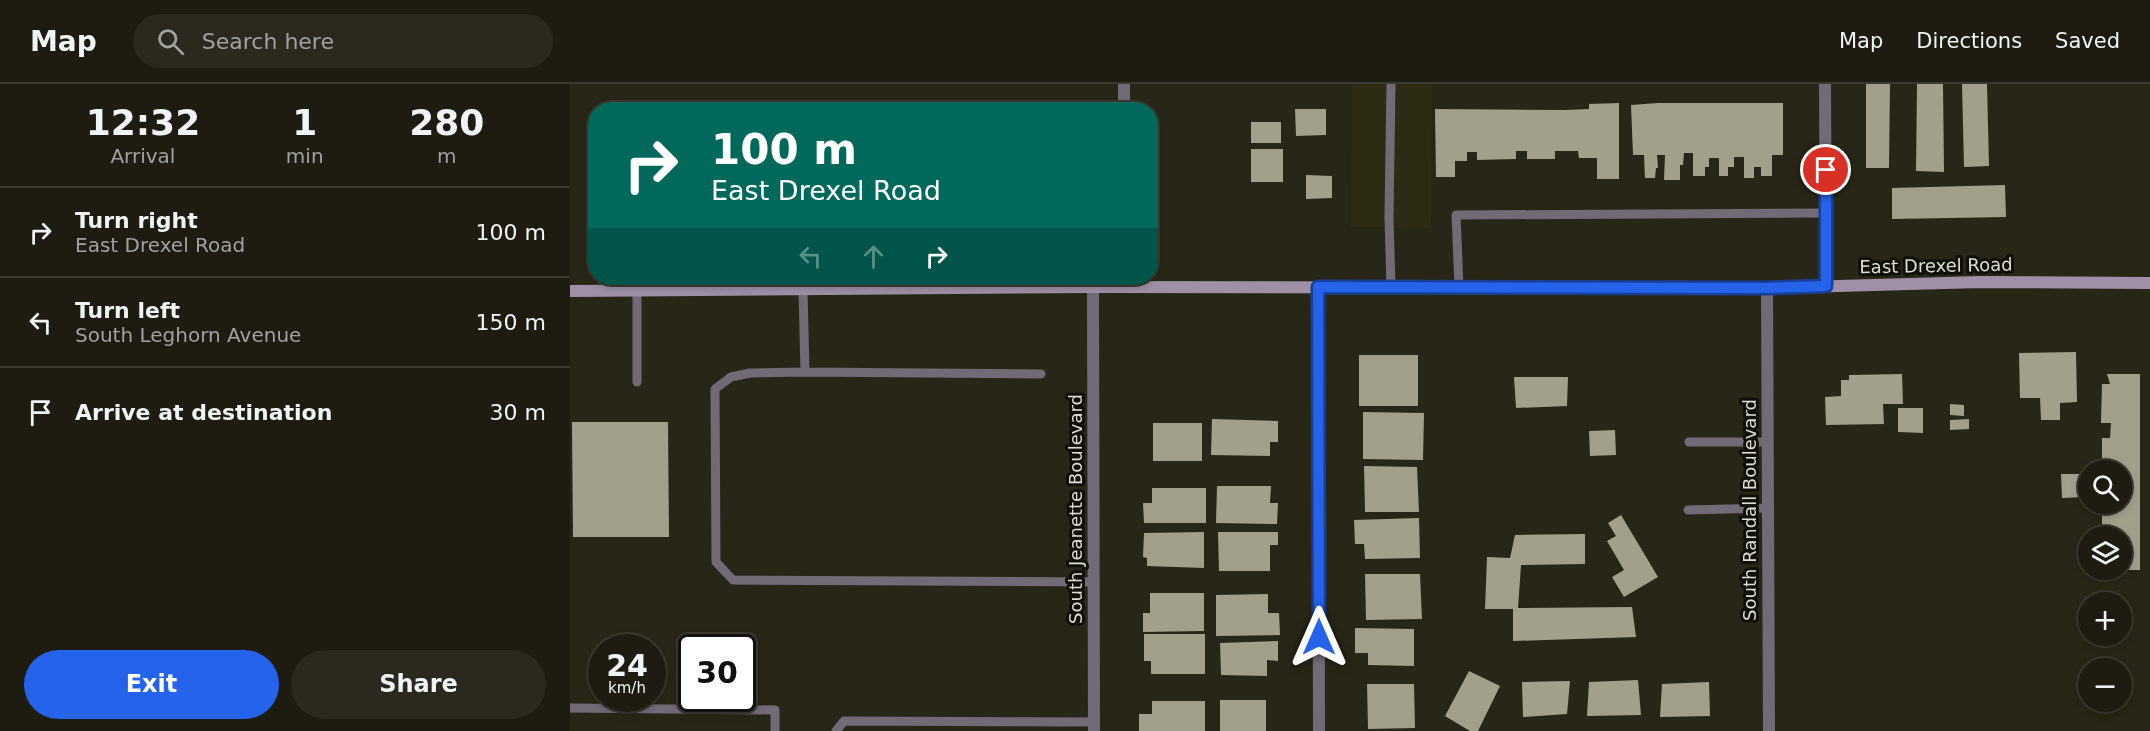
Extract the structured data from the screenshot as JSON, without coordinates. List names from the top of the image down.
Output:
{
  "streets": {
    "street": ["East Drexel Road", "South Jeanette Boulevard", "South Randall Boulevard"]
  },
  "crossings": [
    ["East Drexel Road", "South Jeanette Boulevard"],
    ["East Drexel Road", "South Randall Boulevard"]
  ],
  "page": {
    "header": "Map",
    "search": "Search here",
    "nav": ["Map", "Directions", "Saved"],
    "eta": [
      "12:32",
      "Arrival",
      "1",
      "min",
      "280",
      "m"
    ],
    "turn": ["100 m", "East Drexel Road"],
    "list": [
      {
        "name": "Turn right",
        "note": "East Drexel Road",
        "value": "100 m"
      },
      {
        "name": "Turn left",
        "note": "South Leghorn Avenue",
        "value": "150 m"
      },
      {
        "name": "Arrive at destination",
        "value": "30 m"
      }
    ],
    "map_buttons": ["+", "−"],
    "speed": "24 km/h",
    "limit": "30",
    "buttons": ["Exit", "Share"]
  }
}
